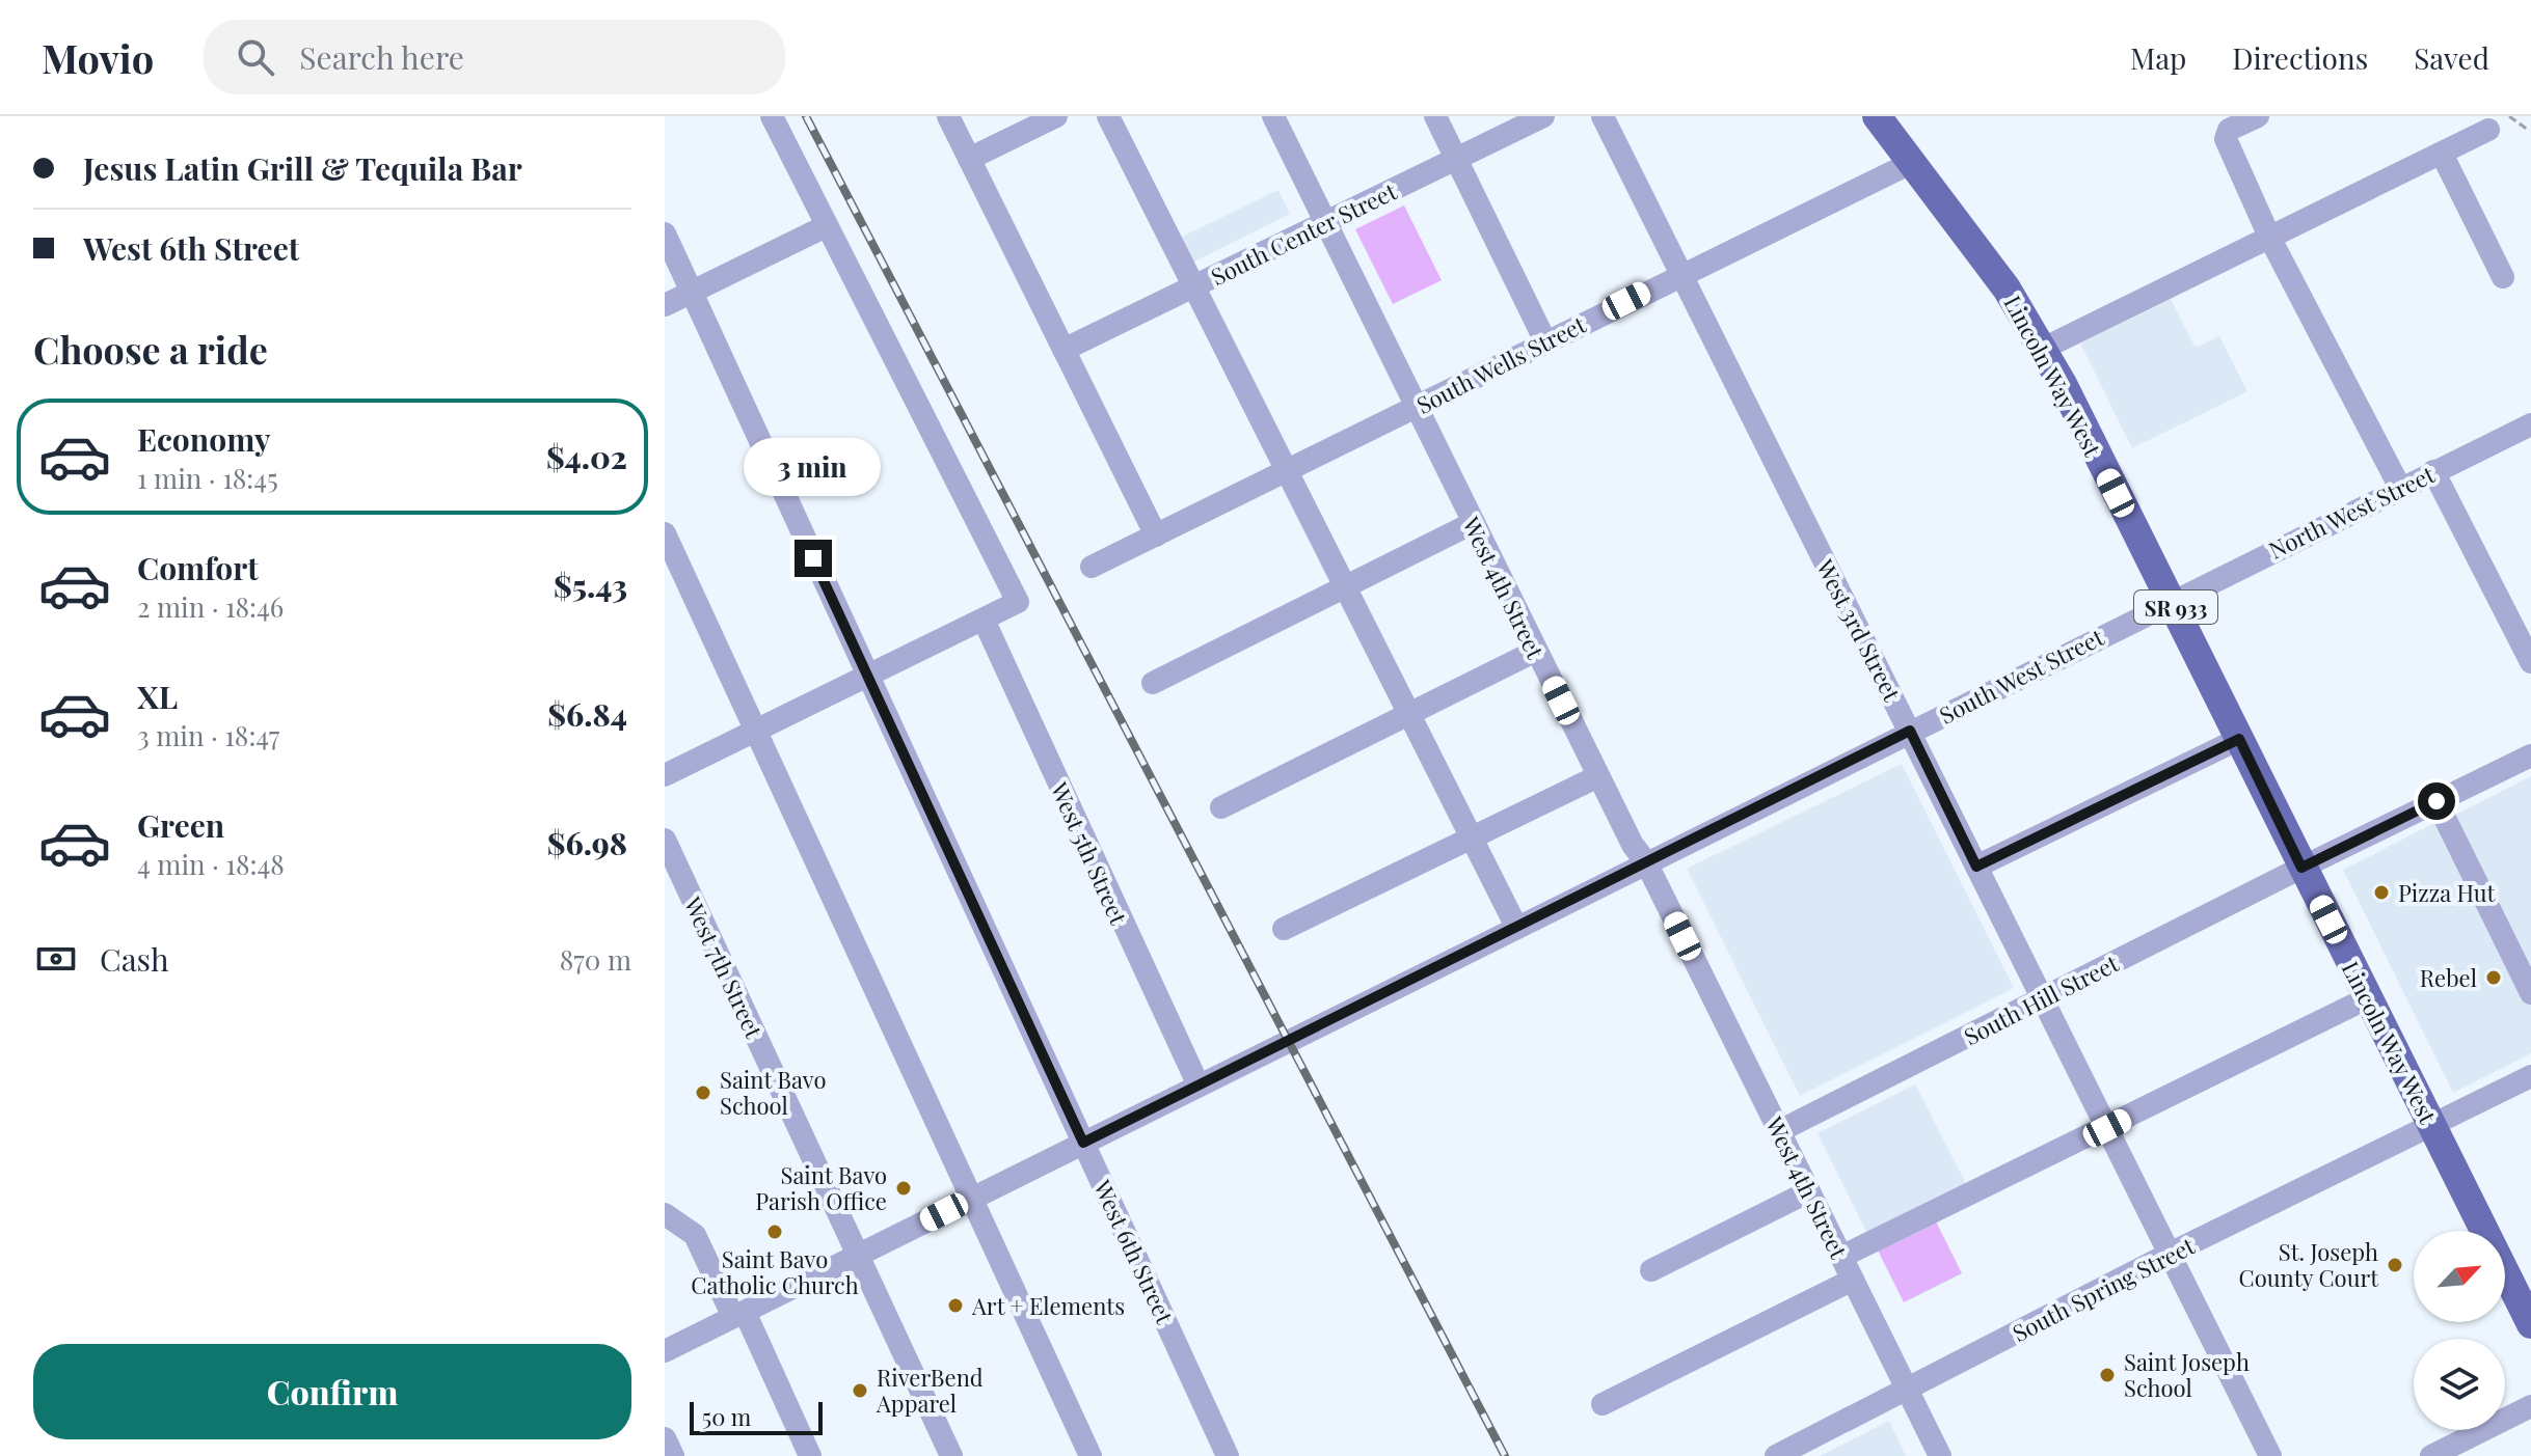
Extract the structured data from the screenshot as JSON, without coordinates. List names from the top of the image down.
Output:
{
  "streets": {
    "main road": ["Lincoln Way West", "SR 933"],
    "street": [
      "South Center Street",
      "South Wells Street",
      "North West Street",
      "West 4th Street",
      "West 3rd Street",
      "South West Street",
      "West 5th Street",
      "West 7th Street",
      "South Hill Street",
      "West 6th Street",
      "South Spring Street"
    ]
  },
  "crossings": [
    ["South Center Street", "West 4th Street"],
    ["South Wells Street", "Lincoln Way West"],
    ["South Wells Street", "West 4th Street"],
    ["South Wells Street", "West 3rd Street"],
    ["Lincoln Way West", "North West Street"],
    ["Lincoln Way West", "South West Street"],
    ["Lincoln Way West", "South Hill Street"],
    ["Lincoln Way West", "South Spring Street"],
    ["North West Street", "South West Street"],
    ["West 4th Street", "South West Street"],
    ["West 4th Street", "South Hill Street"],
    ["West 4th Street", "South Spring Street"],
    ["West 3rd Street", "South West Street"],
    ["West 3rd Street", "South Hill Street"],
    ["West 3rd Street", "South Spring Street"],
    ["South West Street", "West 5th Street"],
    ["South West Street", "West 7th Street"],
    ["South West Street", "West 6th Street"]
  ],
  "places": [
    "Pizza Hut",
    "Rebel",
    "Saint Bavo School",
    "Saint Bavo Parish Office",
    "Saint Bavo Catholic Church",
    "St. Joseph County Court",
    "Art + Elements",
    "Saint Joseph School",
    "RiverBend Apparel"
  ],
  "scale_bar": "50 m",
  "north": "top right",
  "page": {
    "header": "Movio",
    "search": "Search here",
    "nav": ["Map", "Directions", "Saved"],
    "banner": ["Jesus Latin Grill & Tequila Bar", "West 6th Street"],
    "heading": "Choose a ride",
    "list": [
      {
        "name": "Economy",
        "note": "1 min · 18:45",
        "value": "$4.02"
      },
      {
        "name": "Comfort",
        "note": "2 min · 18:46",
        "value": "$5.43"
      },
      {
        "name": "XL",
        "note": "3 min · 18:47",
        "value": "$6.84"
      },
      {
        "name": "Green",
        "note": "4 min · 18:48",
        "value": "$6.98"
      }
    ],
    "bubble": "3 min",
    "pay": ["Cash", "870 m"],
    "buttons": "Confirm",
    "scale": "50 m"
  }
}
